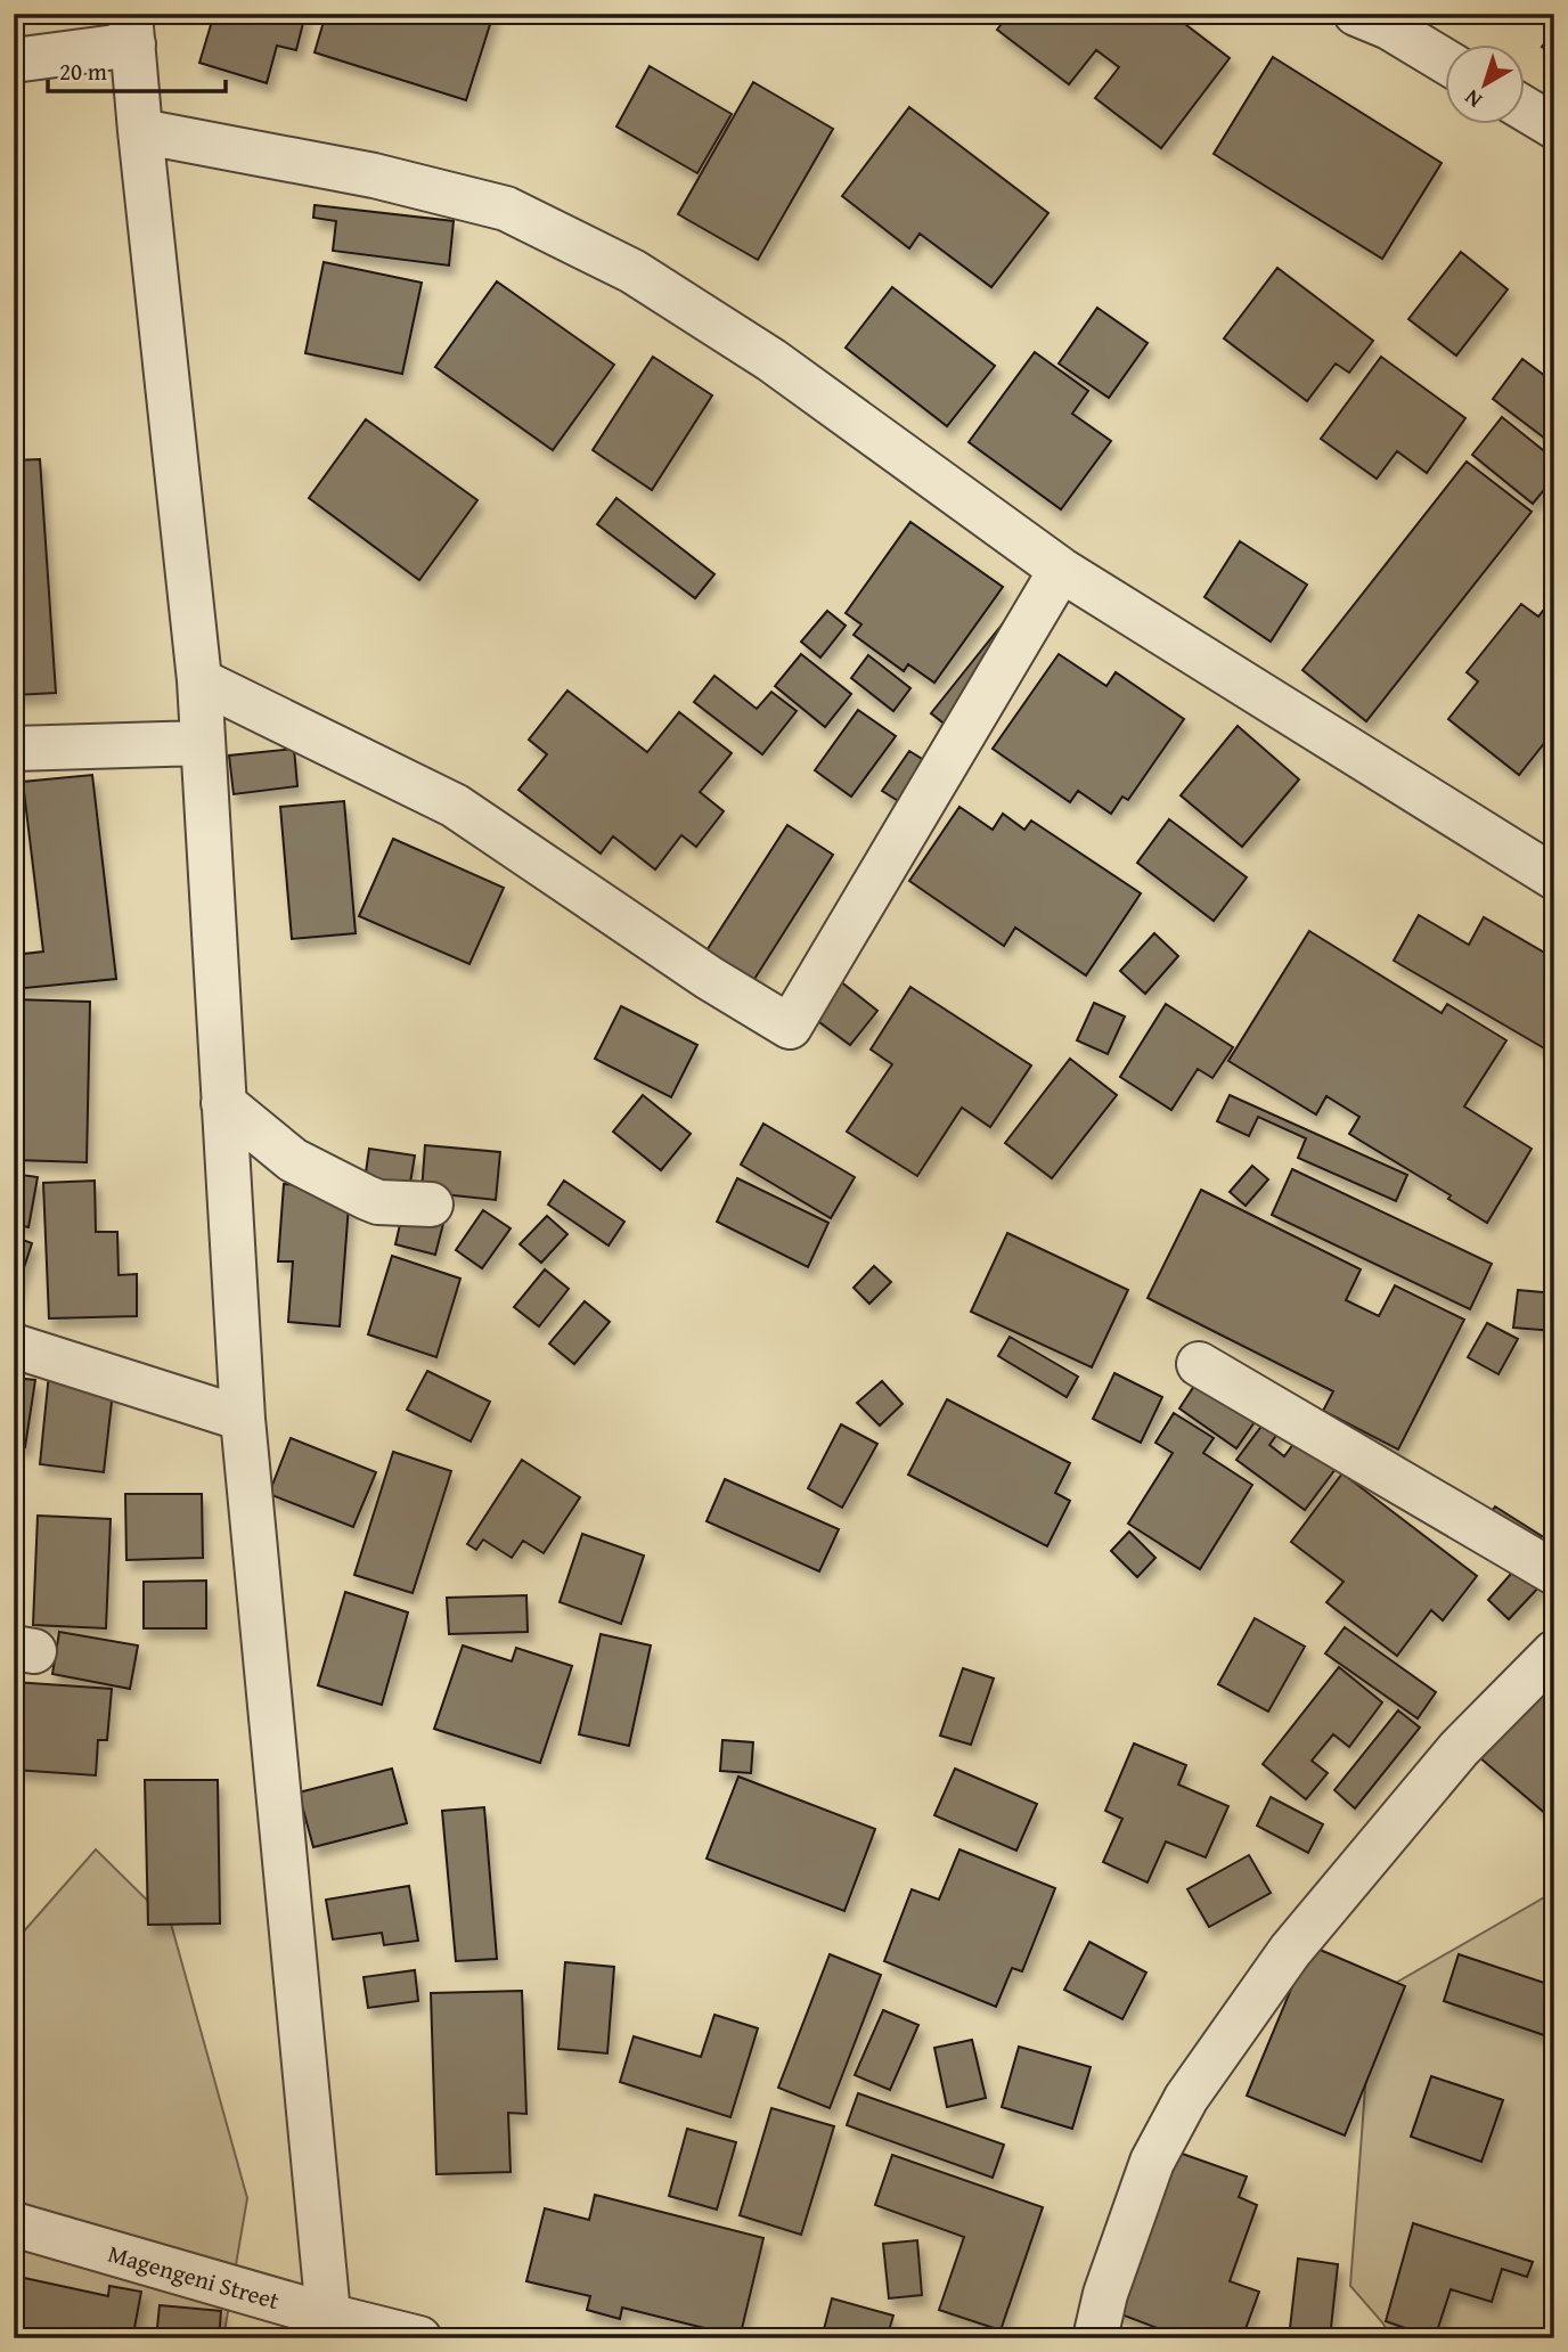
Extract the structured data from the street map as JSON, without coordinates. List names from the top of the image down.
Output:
{
  "streets": {
    "street": ["Magengeni Street"]
  },
  "scale_bar": "20 m",
  "north": "bottom left"
}
